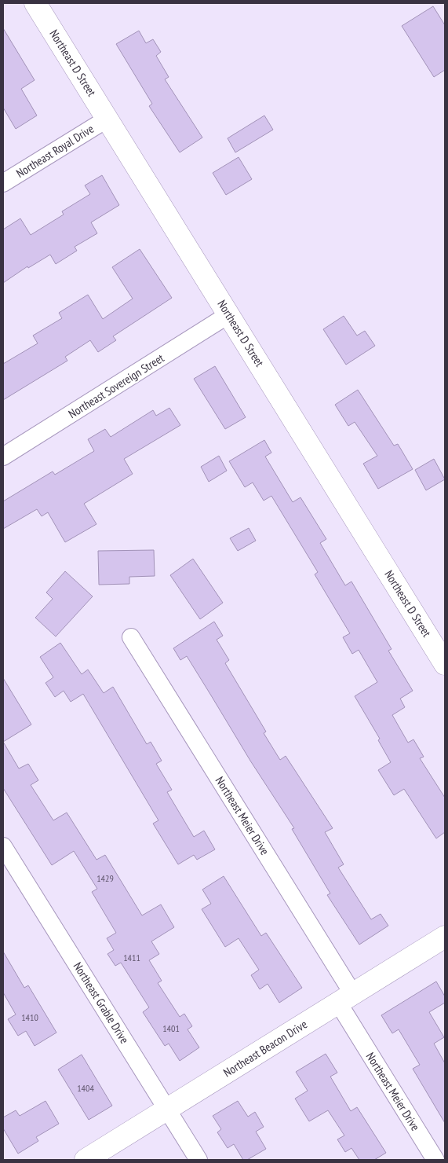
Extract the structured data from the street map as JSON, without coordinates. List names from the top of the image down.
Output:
{
  "streets": {
    "street": [
      "Northeast D Street",
      "Northeast Royal Drive",
      "Northeast Sovereign Street",
      "Northeast Meier Drive",
      "Northeast Grable Drive",
      "Northeast Beacon Drive"
    ]
  },
  "crossings": [
    ["Northeast D Street", "Northeast Royal Drive"],
    ["Northeast D Street", "Northeast Sovereign Street"],
    ["Northeast Meier Drive", "Northeast Beacon Drive"],
    ["Northeast Grable Drive", "Northeast Beacon Drive"]
  ],
  "house_numbers": [
    "1429",
    "1411",
    "1410",
    "1401",
    "1404"
  ]
}
